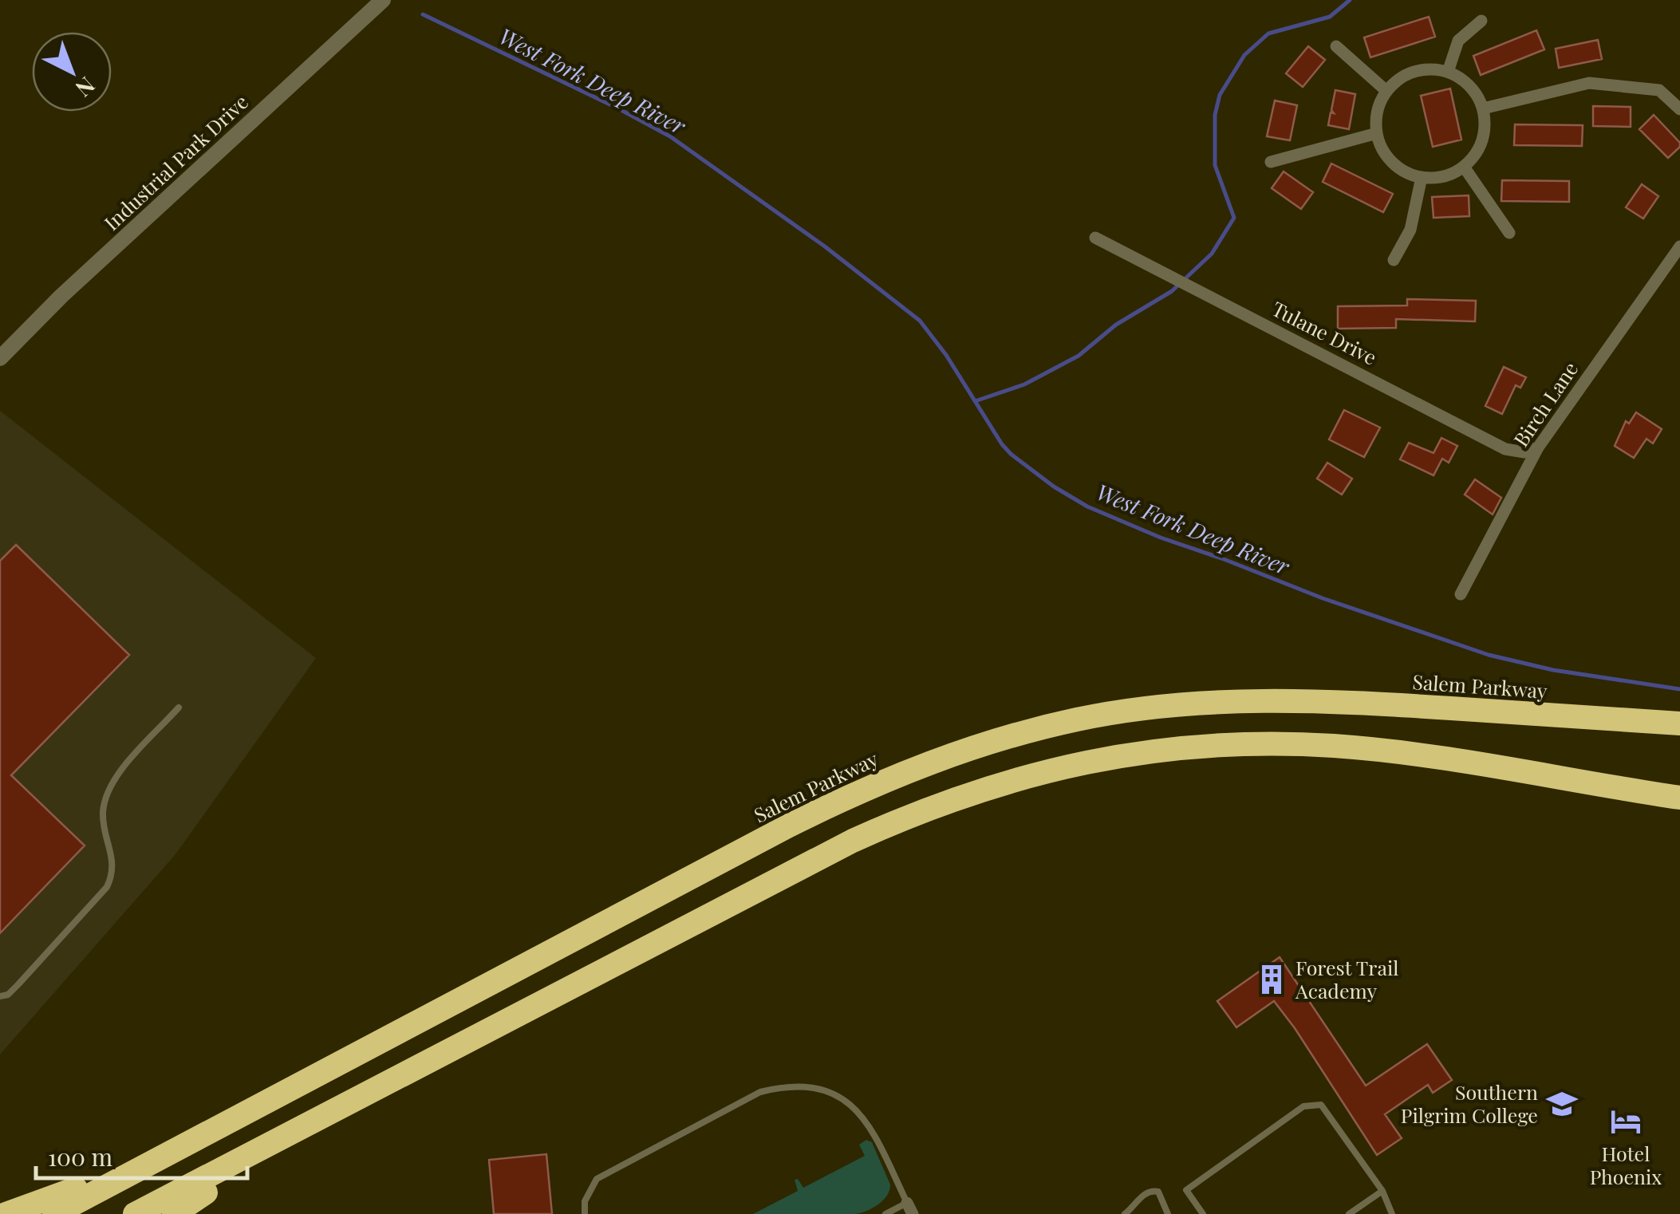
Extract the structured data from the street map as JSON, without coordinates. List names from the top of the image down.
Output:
{
  "streets": {
    "highway": ["Salem Parkway"],
    "street": ["Industrial Park Drive", "Tulane Drive", "Birch Lane"]
  },
  "crossings": [
    ["Tulane Drive", "Birch Lane"]
  ],
  "water": ["West Fork Deep River"],
  "places": {
    "building": ["Forest Trail Academy"],
    "school or university": ["Southern Pilgrim College"],
    "hotel": ["Hotel Phoenix"]
  },
  "scale_bar": "100 m",
  "north": "bottom right"
}
